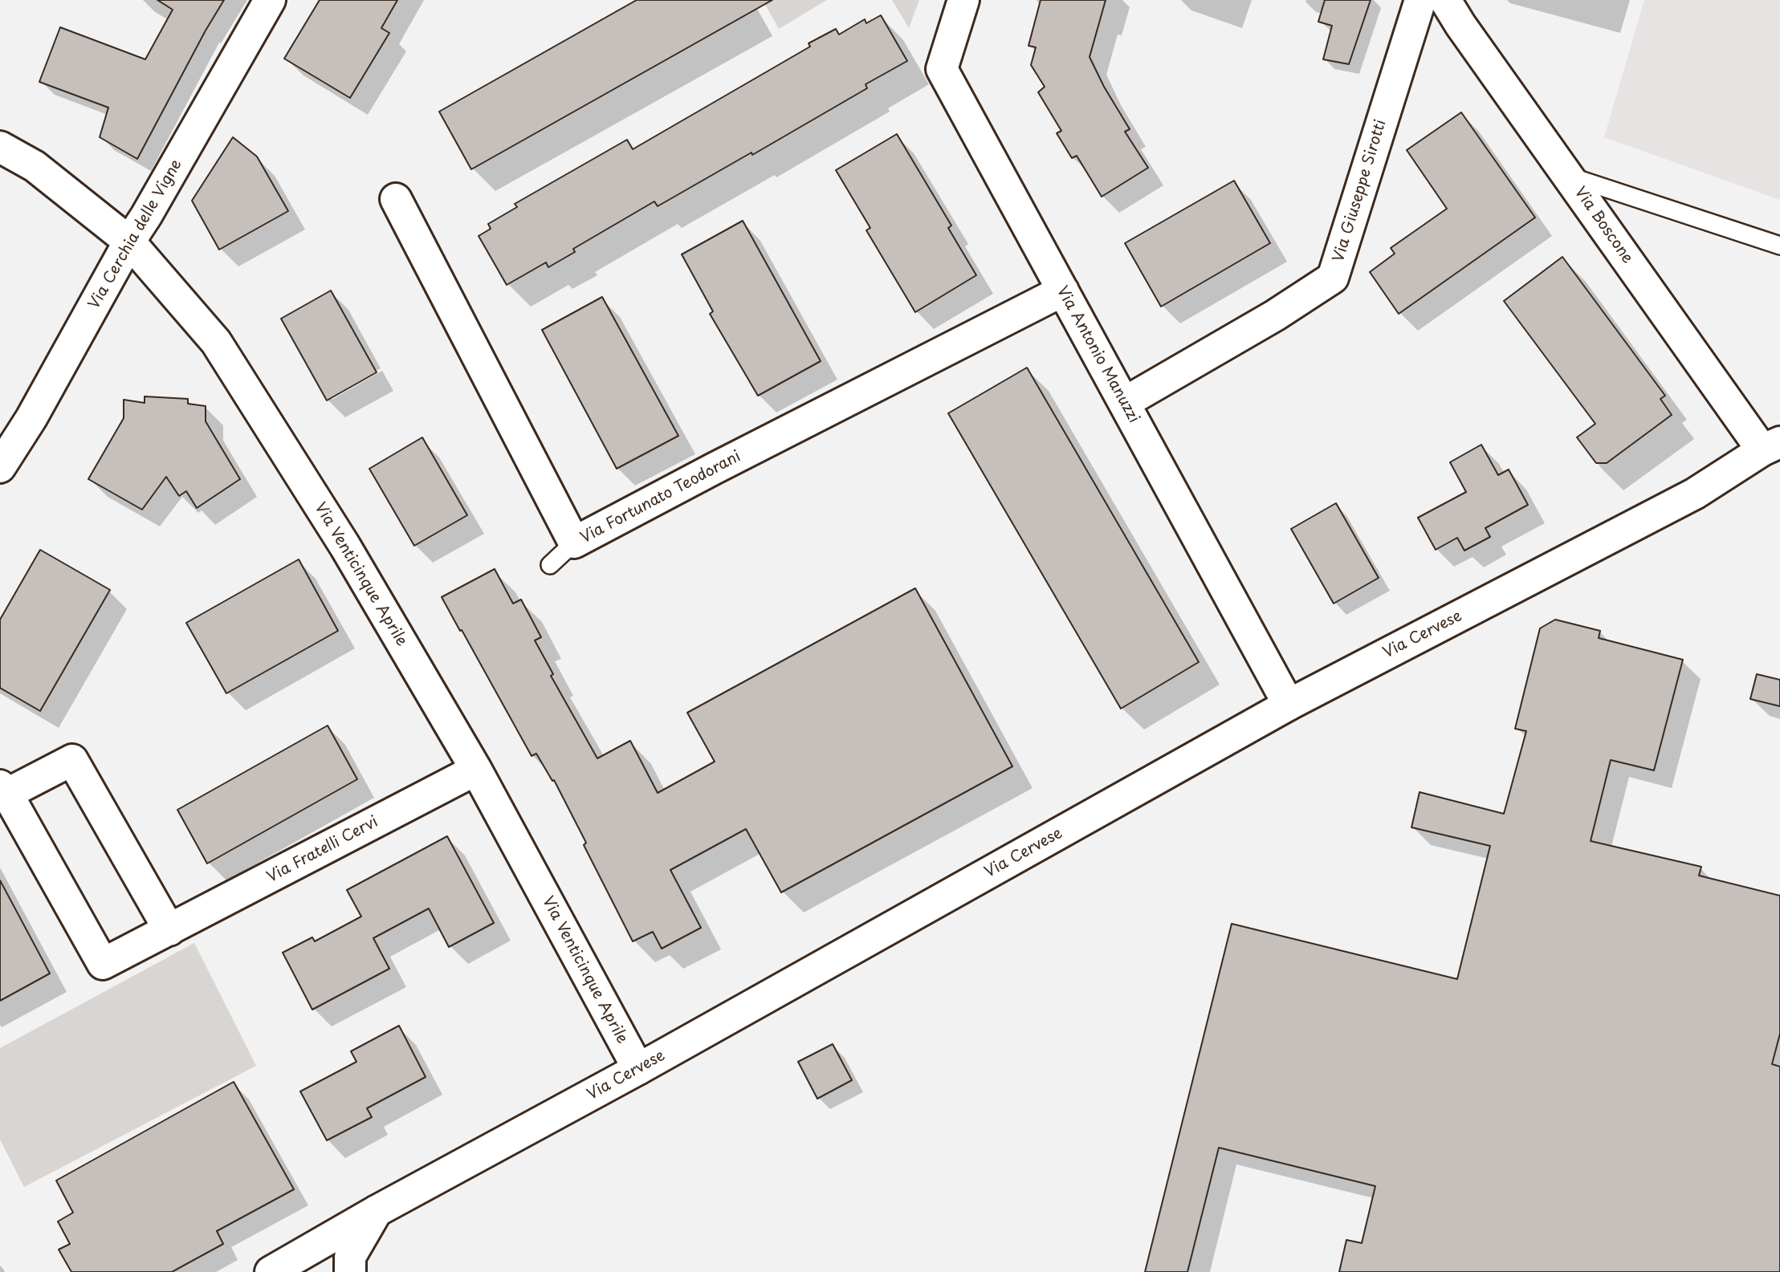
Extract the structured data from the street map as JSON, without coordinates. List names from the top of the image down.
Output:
{
  "streets": {
    "street": [
      "Via Giuseppe Sirotti",
      "Via Boscone",
      "Via Cerchia delle Vigne",
      "Via Antonio Manuzzi",
      "Via Fortunato Teodorani",
      "Via Venticinque Aprile",
      "Via Cervese",
      "Via Fratelli Cervi"
    ]
  },
  "crossings": [
    ["Via Giuseppe Sirotti", "Via Antonio Manuzzi"],
    ["Via Boscone", "Via Cervese"],
    ["Via Cerchia delle Vigne", "Via Venticinque Aprile"],
    ["Via Antonio Manuzzi", "Via Fortunato Teodorani"],
    ["Via Antonio Manuzzi", "Via Cervese"],
    ["Via Venticinque Aprile", "Via Cervese"],
    ["Via Venticinque Aprile", "Via Fratelli Cervi"]
  ]
}
